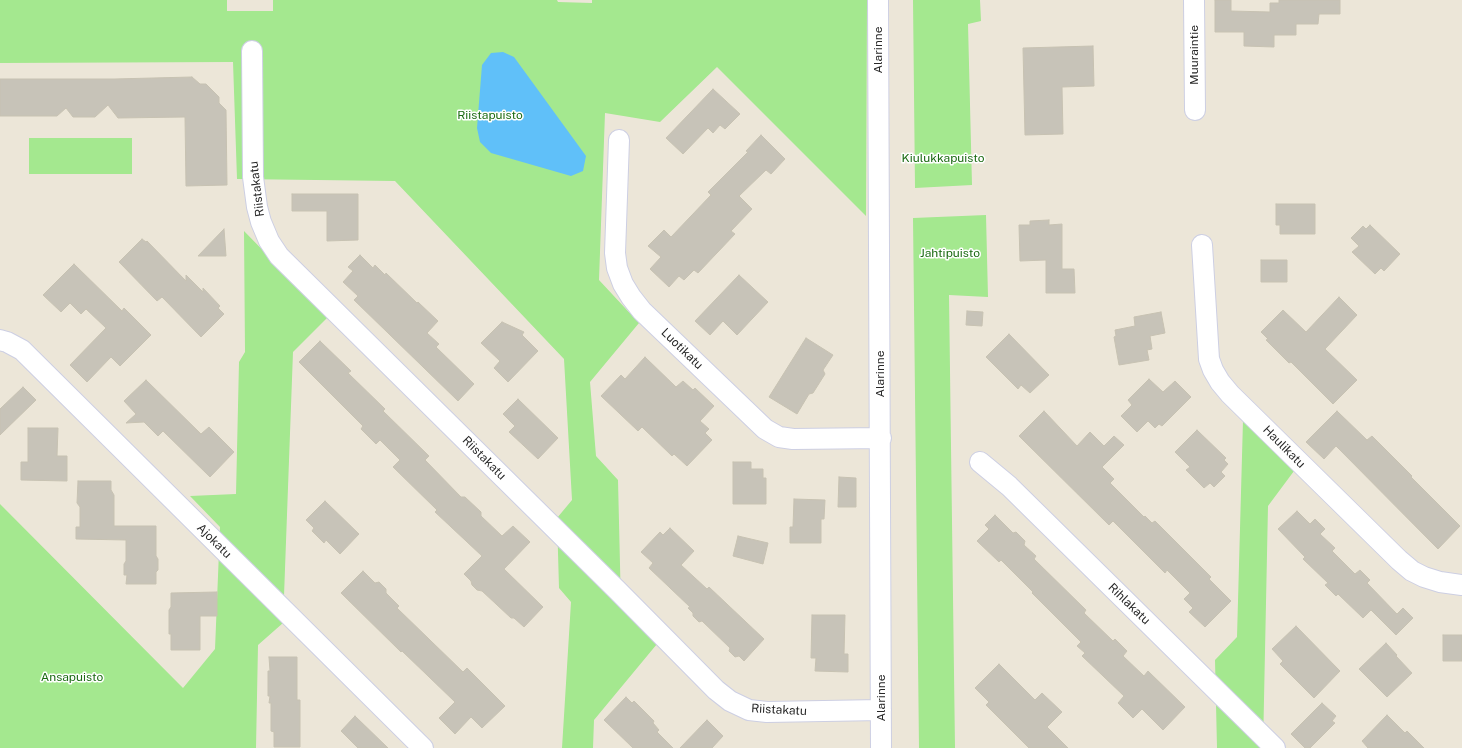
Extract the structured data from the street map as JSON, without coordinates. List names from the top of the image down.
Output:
{
  "streets": {
    "street": [
      "Alarinne",
      "Muuraintie",
      "Riistakatu",
      "Luotikatu",
      "Haulikatu",
      "Ajokatu",
      "Rihlakatu"
    ]
  },
  "crossings": [
    ["Alarinne", "Riistakatu"],
    ["Alarinne", "Luotikatu"]
  ],
  "parks": [
    "Riistapuisto",
    "Kiulukkapuisto",
    "Jahtipuisto",
    "Ansapuisto"
  ]
}
